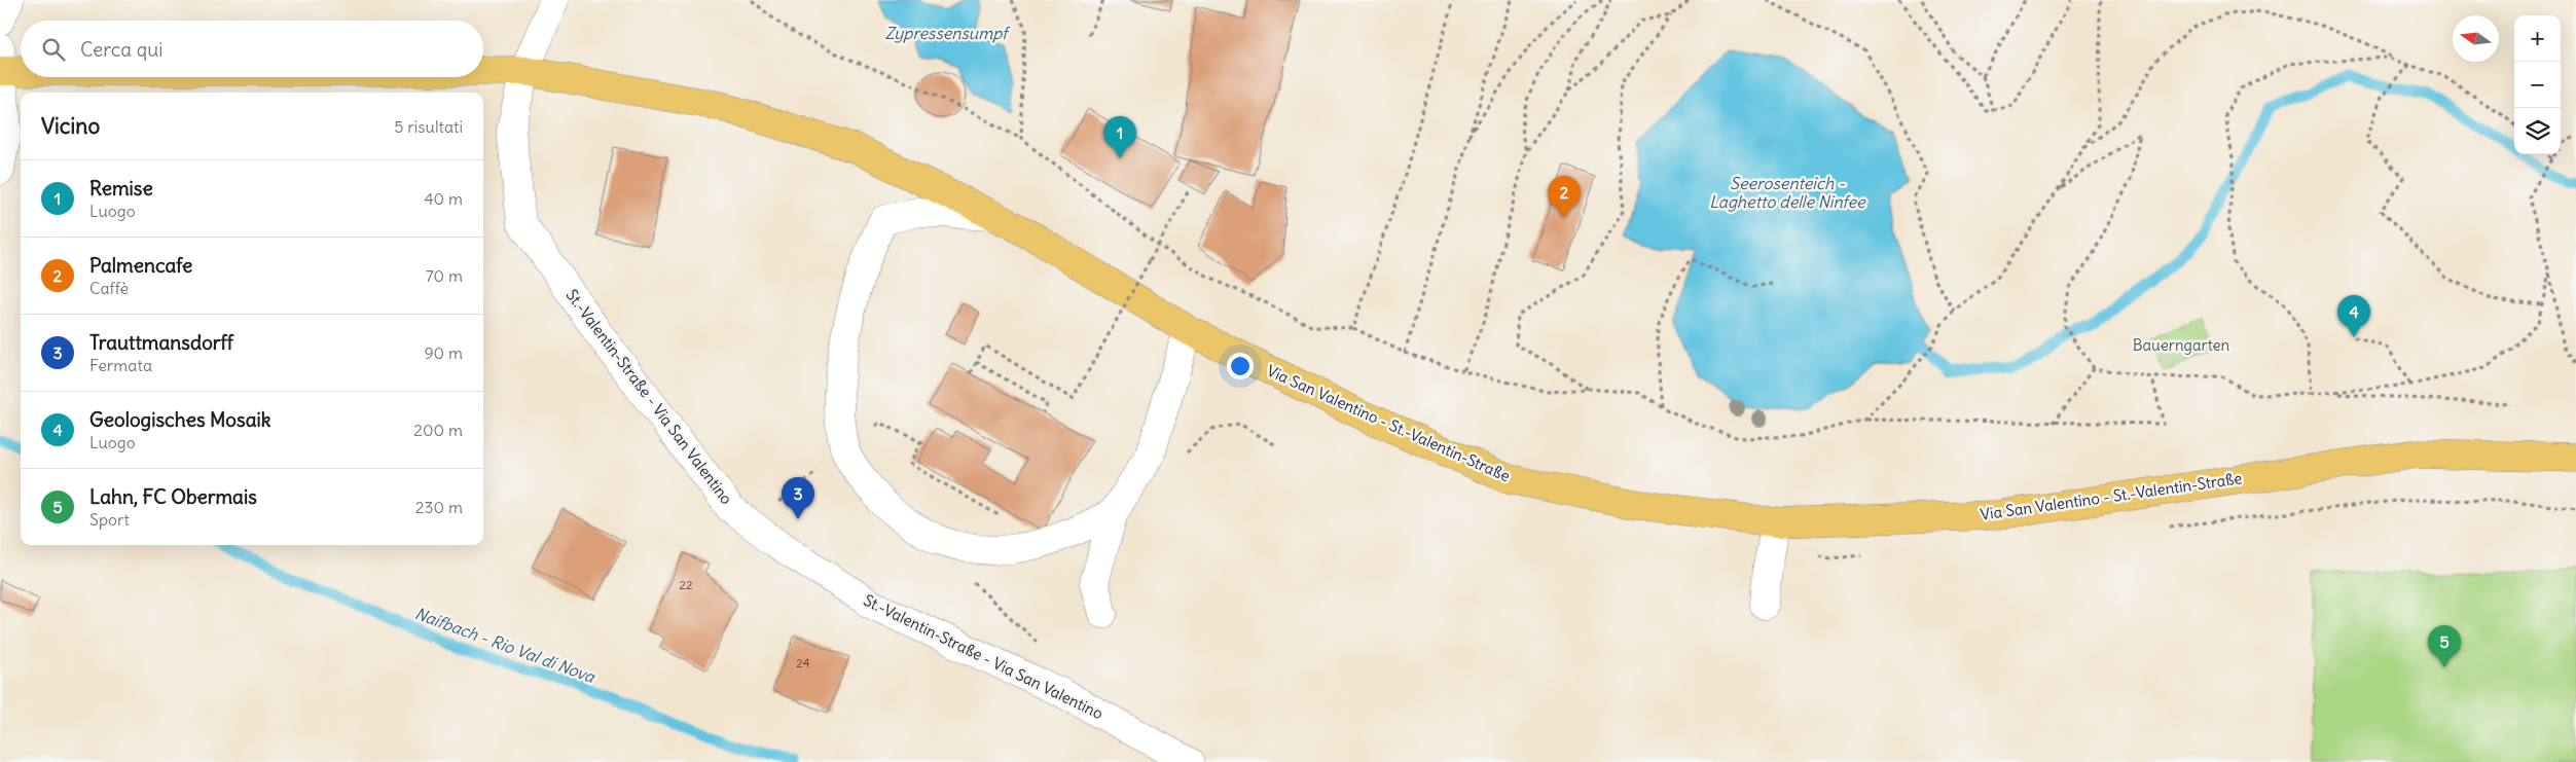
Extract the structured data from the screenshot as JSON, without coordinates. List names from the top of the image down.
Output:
{
  "streets": {
    "main road": ["Via San Valentino - St.-Valentin-Straße"],
    "street": ["St.-Valentin-Straße - Via San Valentino"]
  },
  "water": ["Zypressensumpf", "Seerosenteich - Laghetto delle Ninfee", "Naifbach - Rio Val di Nova"],
  "parks": ["Bauerngarten"],
  "house_numbers": ["22", "24"],
  "north": "left",
  "page": {
    "map_buttons": ["+", "−"],
    "search": "Cerca qui",
    "heading": ["Vicino", "5 risultati"],
    "pins": [
      "1",
      "2",
      "4",
      "3",
      "5"
    ],
    "list": [
      {
        "mark": "1",
        "name": "Remise",
        "note": "Luogo",
        "value": "40 m"
      },
      {
        "mark": "2",
        "name": "Palmencafe",
        "note": "Caffè",
        "value": "70 m"
      },
      {
        "mark": "3",
        "name": "Trauttmansdorff",
        "note": "Fermata",
        "value": "90 m"
      },
      {
        "mark": "4",
        "name": "Geologisches Mosaik",
        "note": "Luogo",
        "value": "200 m"
      },
      {
        "mark": "5",
        "name": "Lahn, FC Obermais",
        "note": "Sport",
        "value": "230 m"
      }
    ]
  }
}
